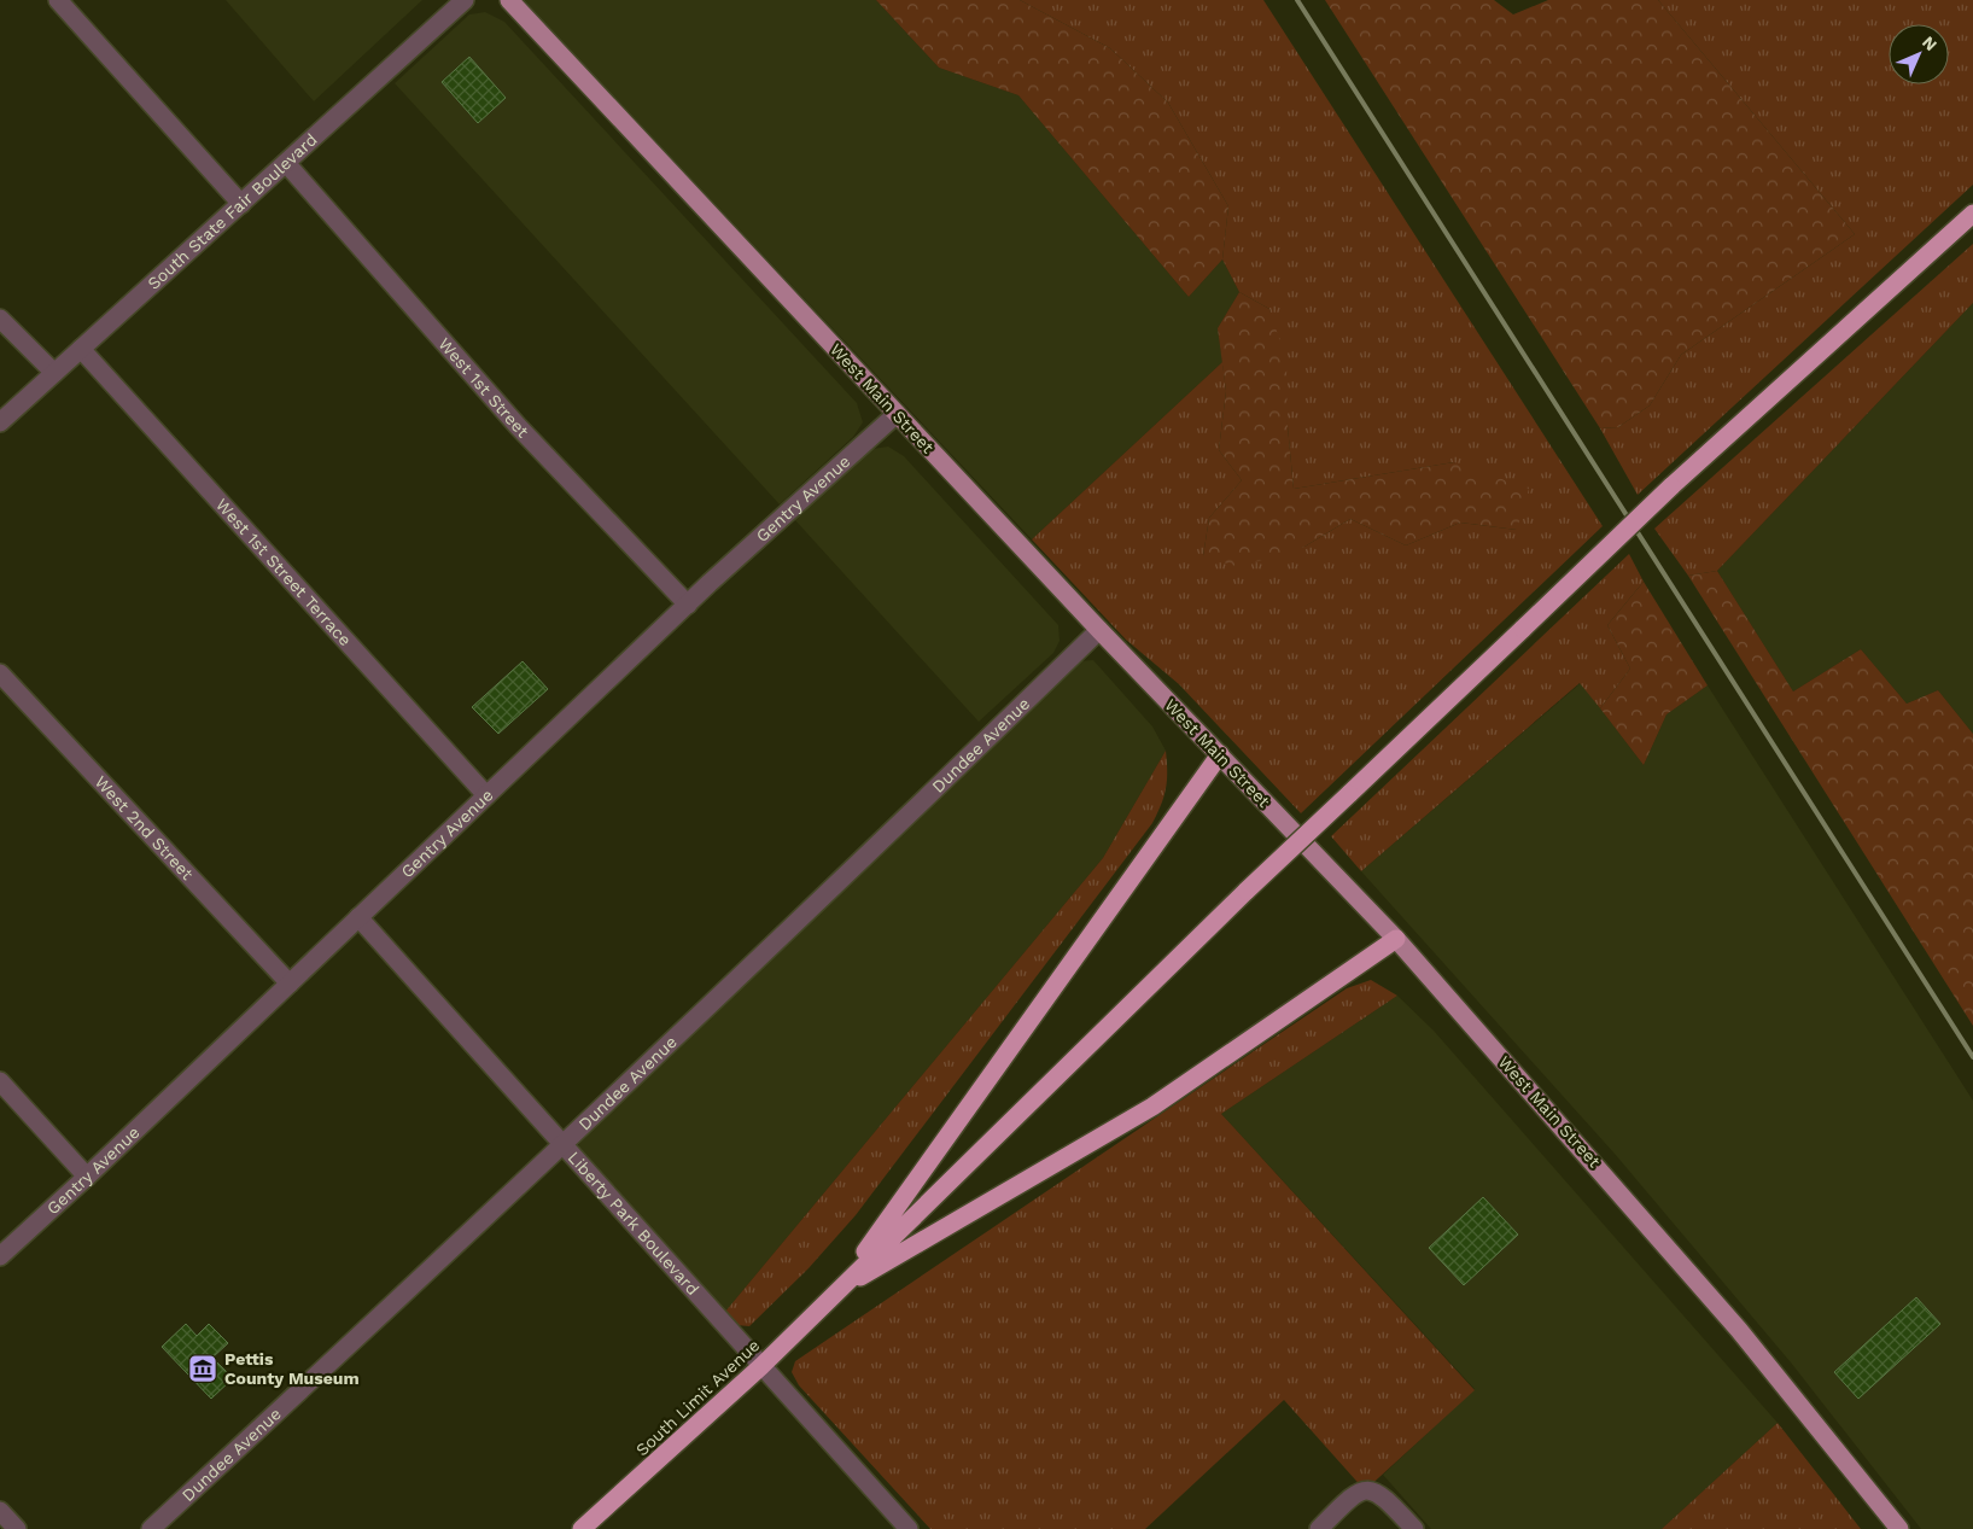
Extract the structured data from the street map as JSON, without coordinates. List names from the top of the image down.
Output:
{
  "streets": {
    "highway": ["South Limit Avenue"],
    "main road": ["West Main Street"],
    "street": [
      "South State Fair Boulevard",
      "West 1st Street",
      "Gentry Avenue",
      "West 1st Street Terrace",
      "Dundee Avenue",
      "West 2nd Street",
      "Liberty Park Boulevard"
    ]
  },
  "crossings": [
    ["South State Fair Boulevard", "West 1st Street"],
    ["South State Fair Boulevard", "West 1st Street Terrace"],
    ["West 1st Street", "Gentry Avenue"],
    ["West Main Street", "Gentry Avenue"],
    ["West Main Street", "Dundee Avenue"],
    ["Gentry Avenue", "West 1st Street Terrace"],
    ["Gentry Avenue", "West 2nd Street"],
    ["Gentry Avenue", "Liberty Park Boulevard"],
    ["Dundee Avenue", "Liberty Park Boulevard"],
    ["Liberty Park Boulevard", "South Limit Avenue"]
  ],
  "places": {
    "museum": ["Pettis County Museum"]
  },
  "north": "top right"
}
